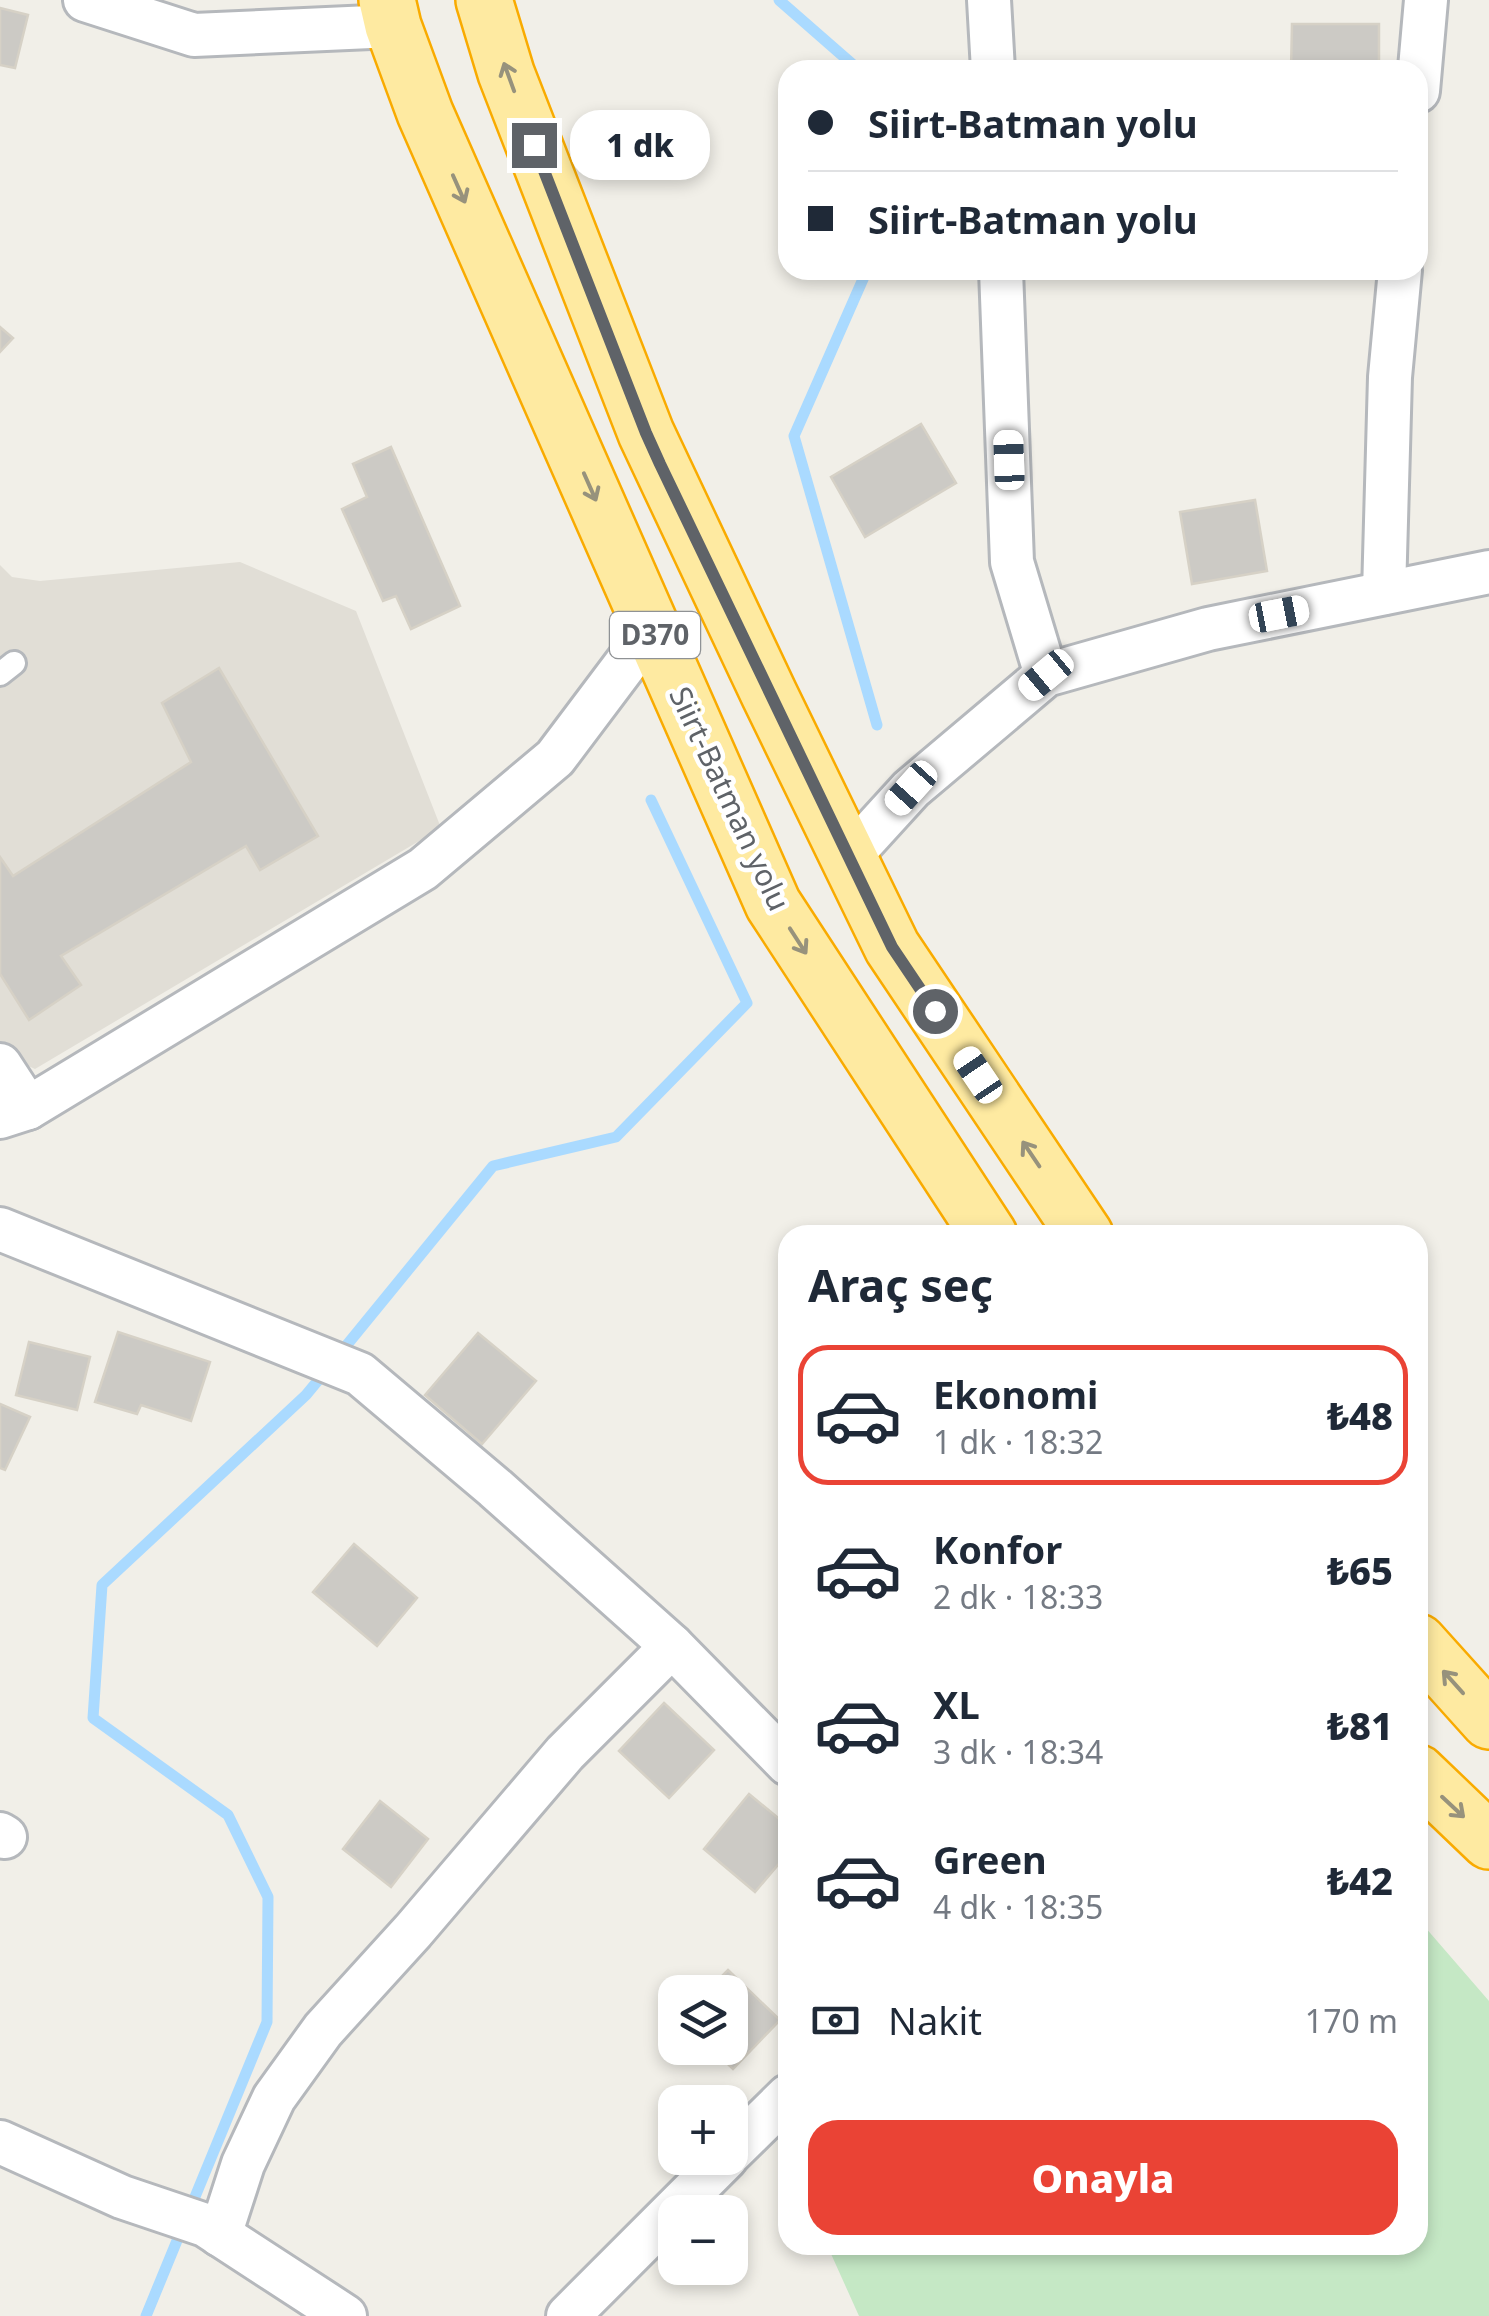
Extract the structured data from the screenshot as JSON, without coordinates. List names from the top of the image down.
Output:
{
  "streets": {
    "highway": ["D370", "Siirt-Batman yolu"]
  },
  "page": {
    "banner": ["Siirt-Batman yolu", "Siirt-Batman yolu"],
    "bubble": "1 dk",
    "heading": "Araç seç",
    "list": [
      {
        "name": "Ekonomi",
        "note": "1 dk · 18:32",
        "value": "₺48"
      },
      {
        "name": "Konfor",
        "note": "2 dk · 18:33",
        "value": "₺65"
      },
      {
        "name": "XL",
        "note": "3 dk · 18:34",
        "value": "₺81"
      },
      {
        "name": "Green",
        "note": "4 dk · 18:35",
        "value": "₺42"
      }
    ],
    "pay": ["Nakit", "170 m"],
    "map_buttons": ["+", "−"],
    "buttons": "Onayla"
  }
}
